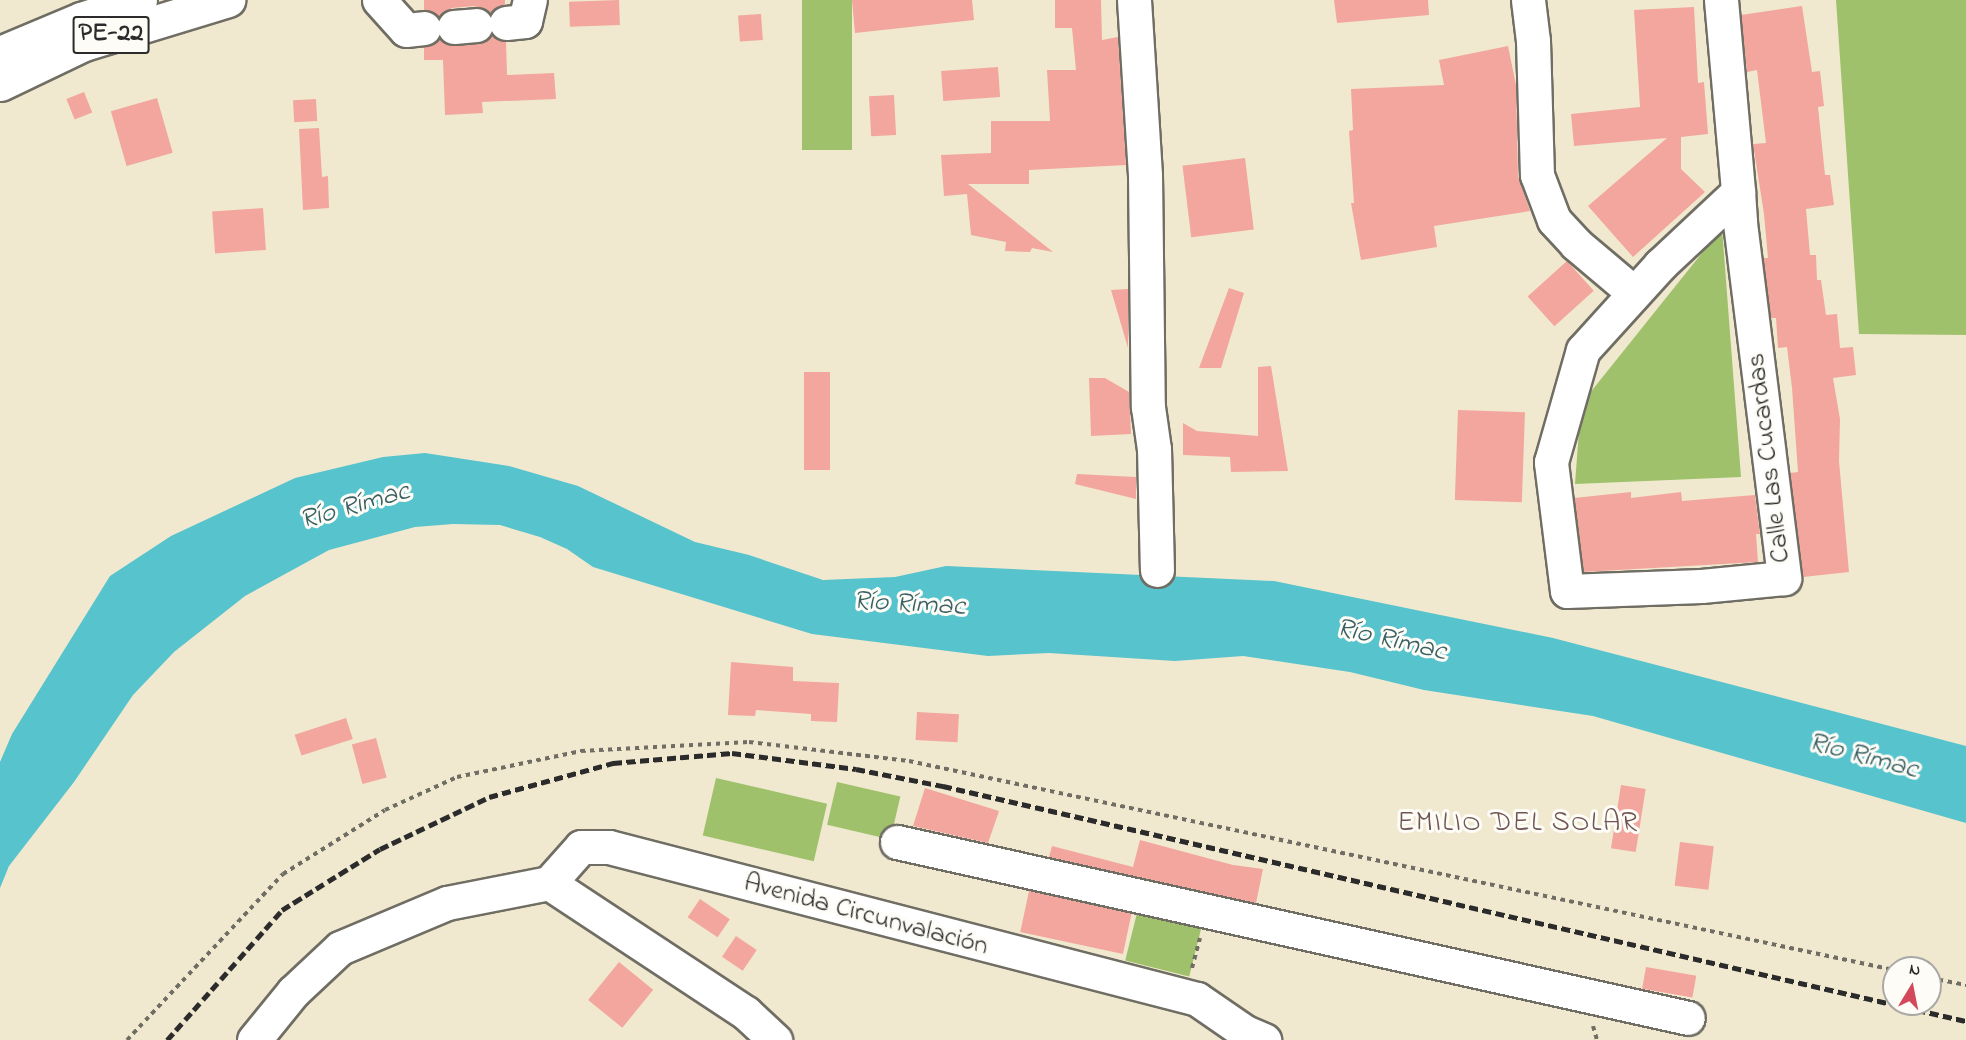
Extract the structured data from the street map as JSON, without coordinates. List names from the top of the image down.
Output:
{
  "streets": {
    "main road": ["PE-22", "Calle Las Cucardas", "Avenida Circunvalación"]
  },
  "districts": ["EMILIO DEL SOLAR"],
  "water": ["Río Rímac"],
  "north": "top"
}
